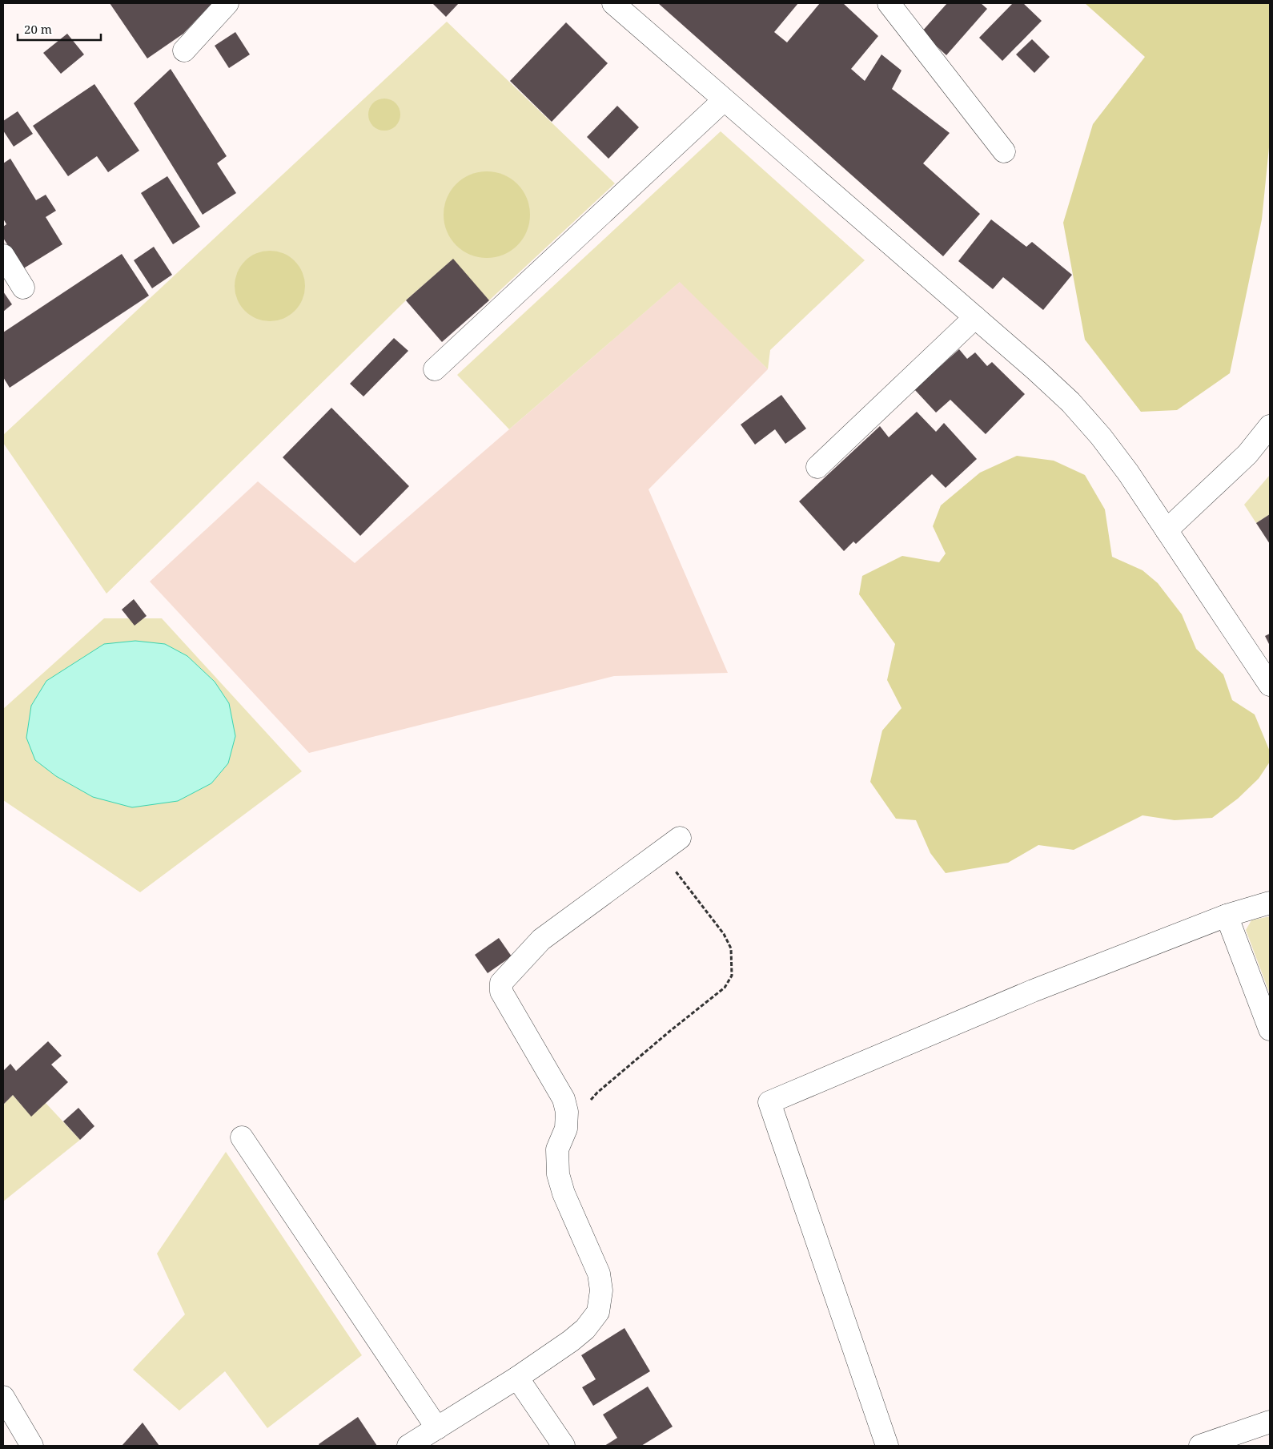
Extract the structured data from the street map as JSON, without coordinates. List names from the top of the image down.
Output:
{
  "scale_bar": "20 m"
}
